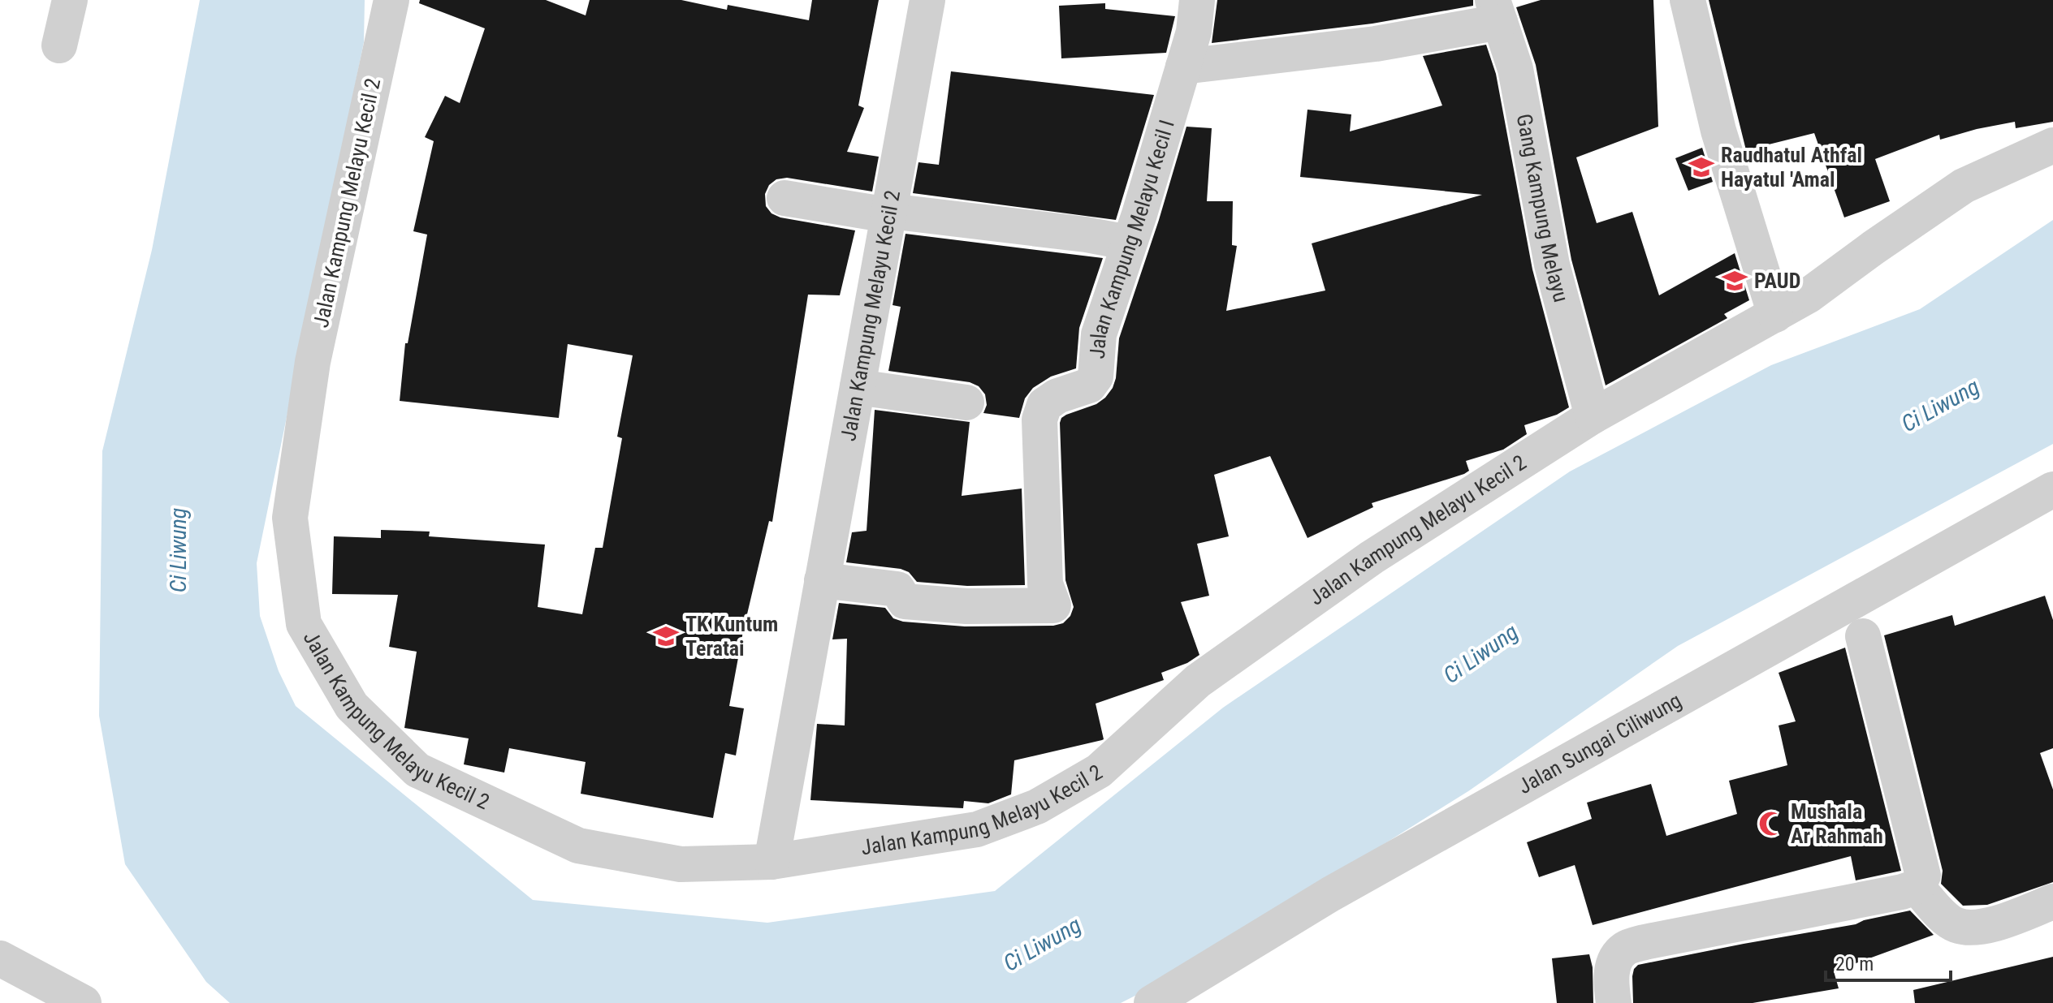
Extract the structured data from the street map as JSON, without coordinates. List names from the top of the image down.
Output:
{
  "streets": {
    "street": [
      "Jalan Kampung Melayu Kecil 2",
      "Gang Kampung Melayu",
      "Jalan Kampung Melayu Kecil I",
      "Jalan Sungai Ciliwung"
    ]
  },
  "crossings": [
    ["Jalan Kampung Melayu Kecil 2", "Gang Kampung Melayu"],
    ["Jalan Kampung Melayu Kecil 2", "Jalan Kampung Melayu Kecil I"]
  ],
  "water": ["Ci Liwung"],
  "places": {
    "school or university": ["Raudhatul Athfal Hayatul 'Amal", "PAUD", "TK Kuntum Teratai"],
    "mosque": ["Mushala Ar Rahmah"]
  },
  "scale_bar": "20 m"
}
